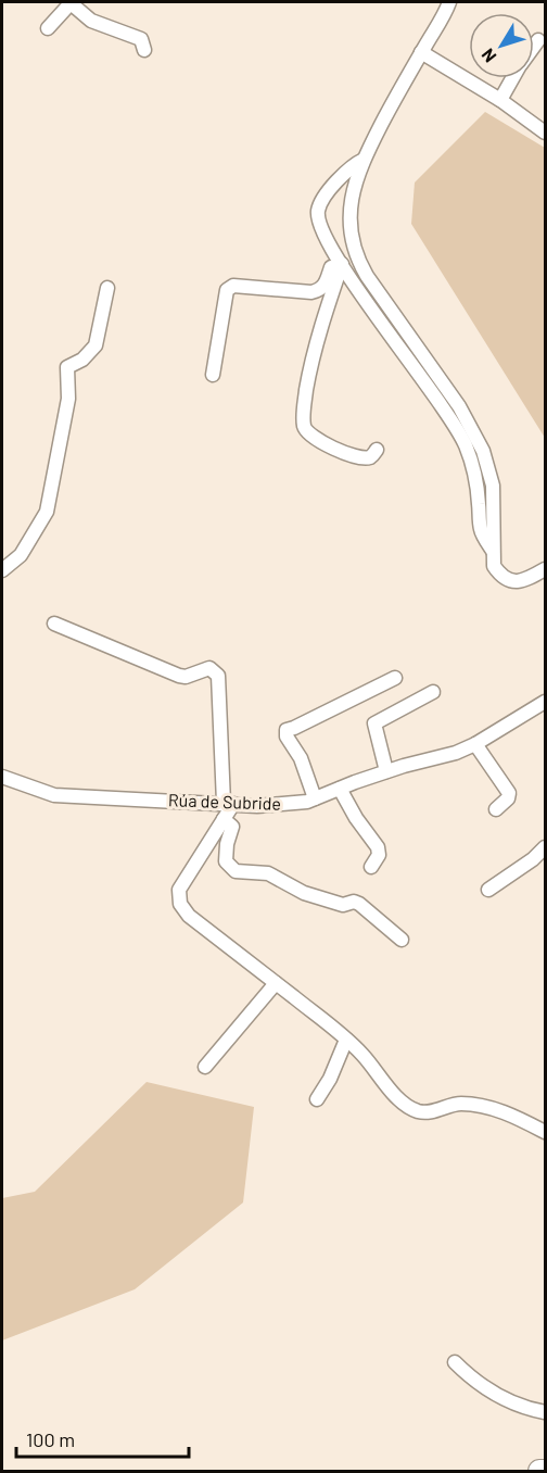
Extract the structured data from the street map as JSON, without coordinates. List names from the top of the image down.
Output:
{
  "streets": {
    "street": ["Rúa de Subride"]
  },
  "scale_bar": "100 m",
  "north": "bottom left"
}
